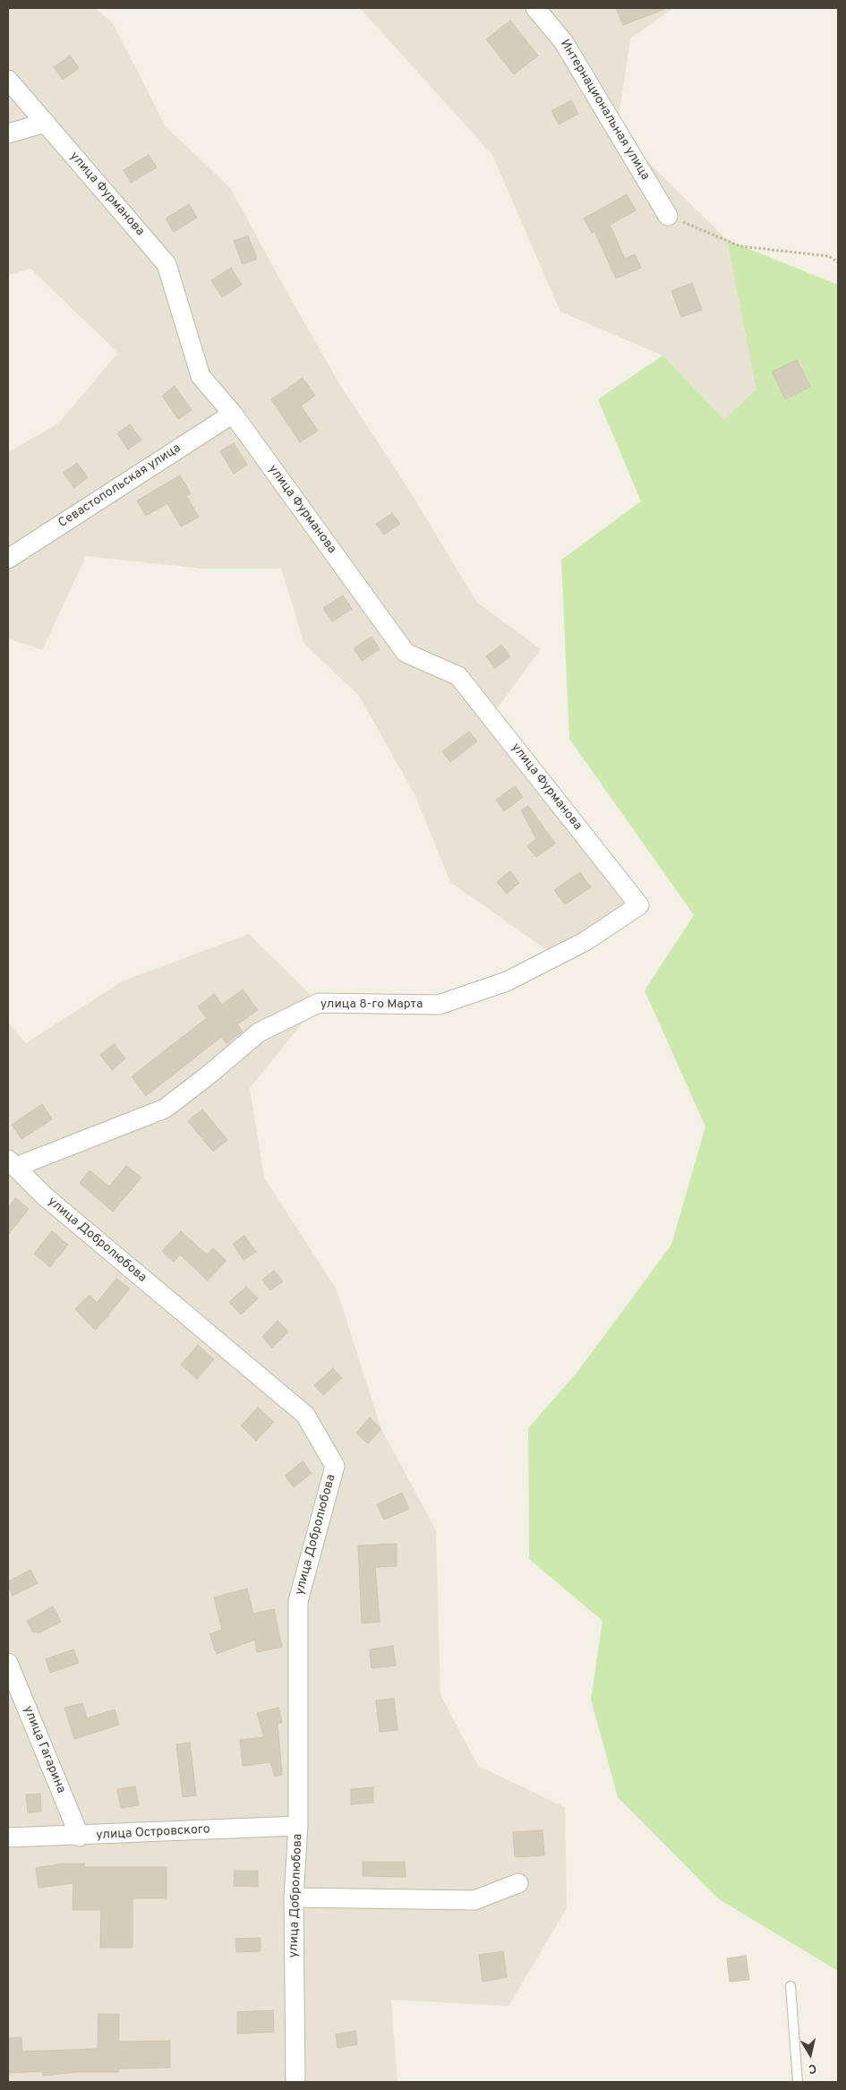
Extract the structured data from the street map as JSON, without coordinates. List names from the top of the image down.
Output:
{
  "streets": {
    "street": [
      "Интернациональная улица",
      "улица Фурманова",
      "Севастопольская улица",
      "улица 8-го Марта",
      "улица Добролюбова",
      "улица Гагарина",
      "улица Островского"
    ]
  },
  "crossings": [
    ["улица Фурманова", "Севастопольская улица"],
    ["улица Фурманова", "улица 8-го Марта"],
    ["улица 8-го Марта", "улица Добролюбова"],
    ["улица Добролюбова", "улица Островского"],
    ["улица Гагарина", "улица Островского"]
  ],
  "north": "bottom"
}
